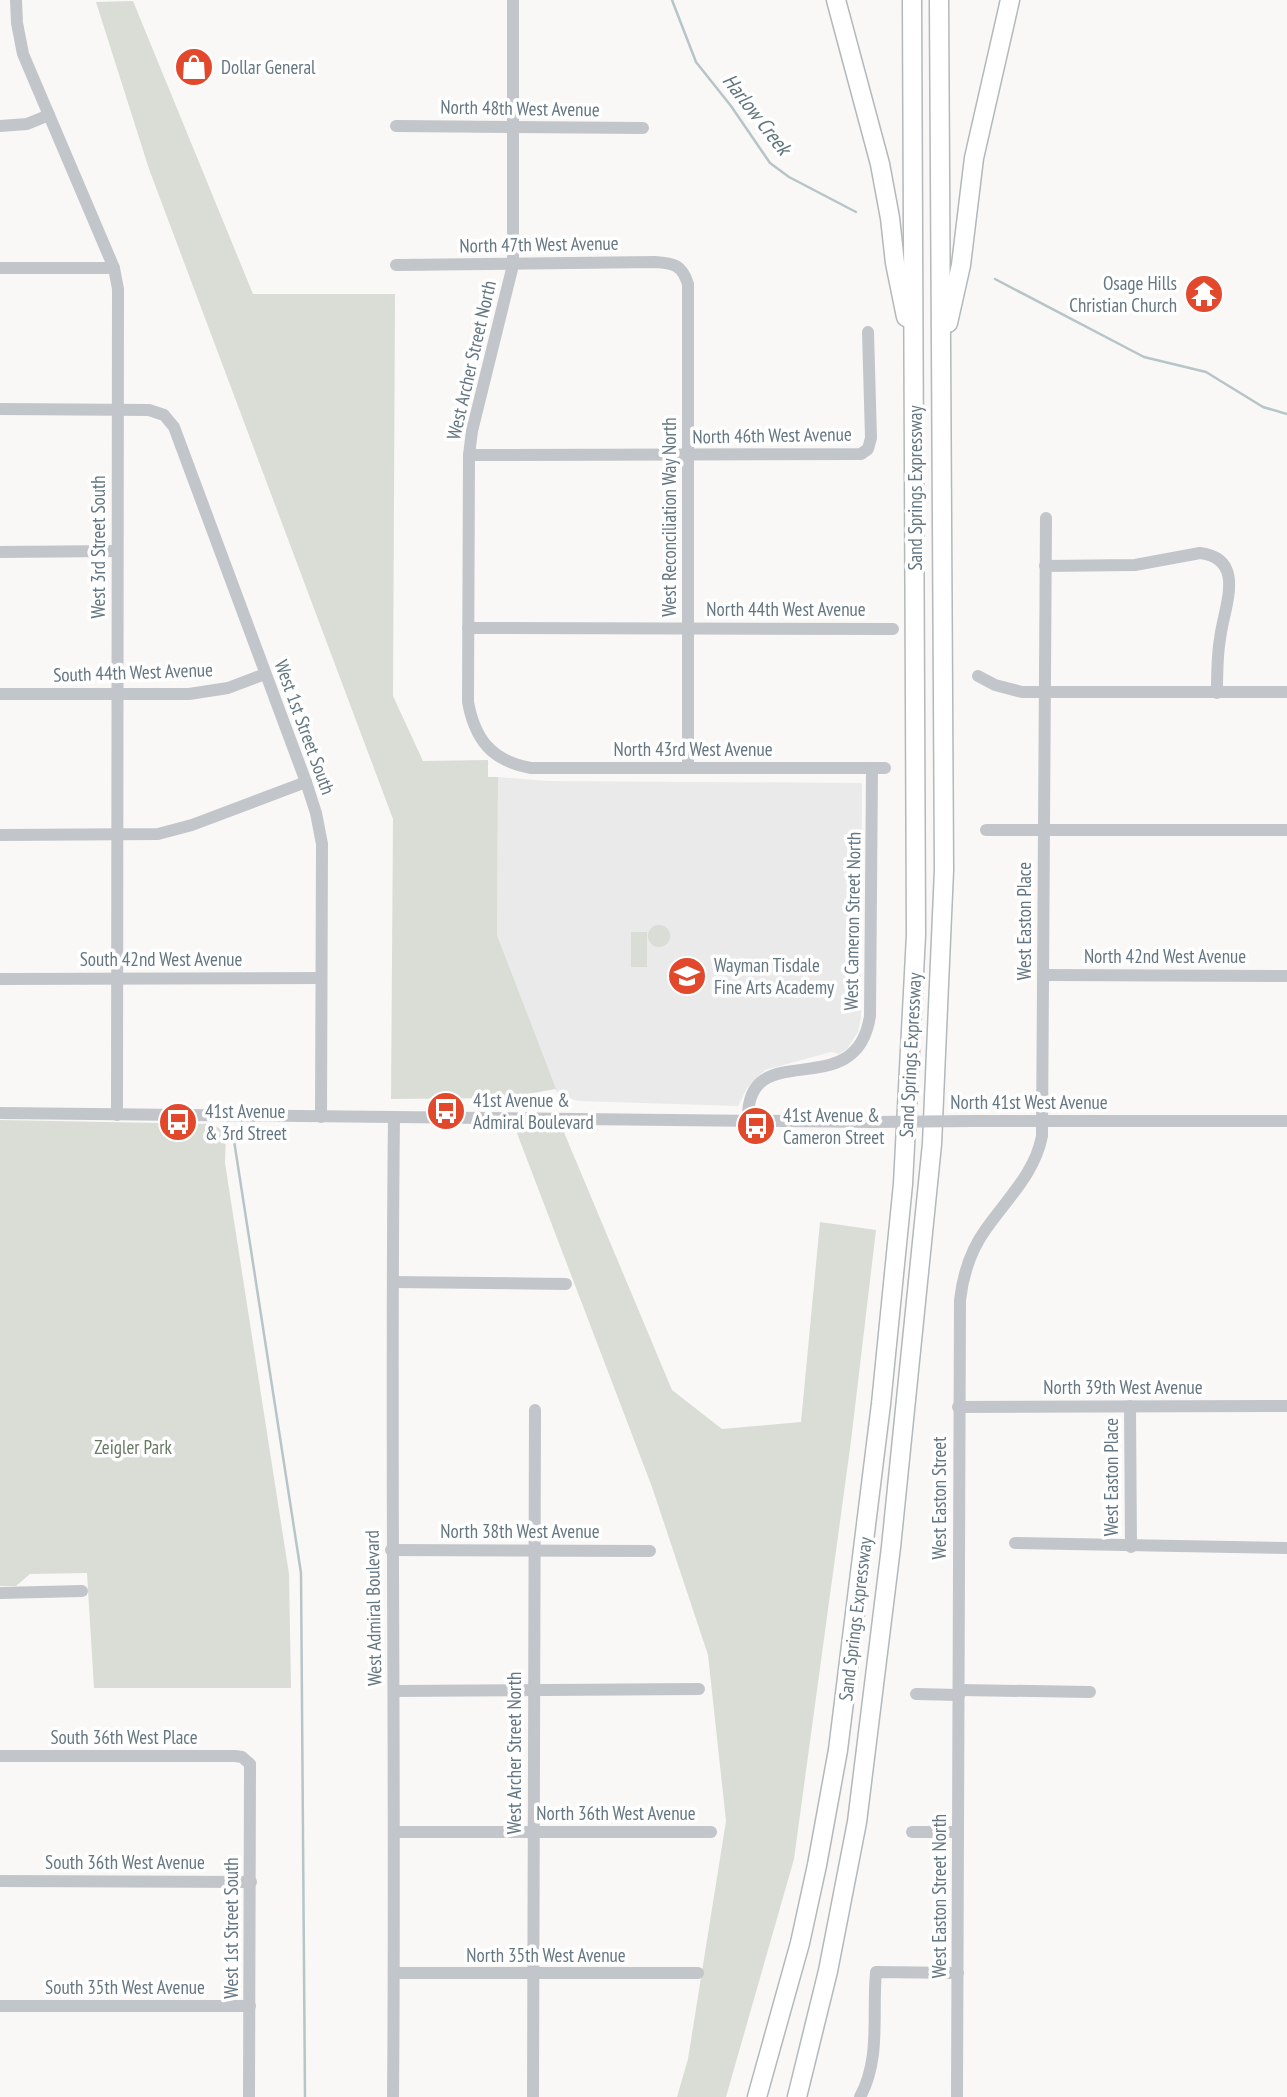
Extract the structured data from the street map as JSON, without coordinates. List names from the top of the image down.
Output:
{
  "streets": {
    "highway": ["Sand Springs Expressway"],
    "street": [
      "North 48th West Avenue",
      "North 47th West Avenue",
      "West Archer Street North",
      "North 46th West Avenue",
      "West Reconciliation Way North",
      "West 3rd Street South",
      "North 44th West Avenue",
      "South 44th West Avenue",
      "West 1st Street South",
      "North 43rd West Avenue",
      "West Cameron Street North",
      "West Easton Place",
      "North 42nd West Avenue",
      "South 42nd West Avenue",
      "North 41st West Avenue",
      "North 39th West Avenue",
      "West Easton Street",
      "North 38th West Avenue",
      "West Admiral Boulevard",
      "South 36th West Place",
      "North 36th West Avenue",
      "South 36th West Avenue",
      "West Easton Street North",
      "North 35th West Avenue",
      "South 35th West Avenue"
    ]
  },
  "crossings": [
    ["North 48th West Avenue", "West Archer Street North"],
    ["North 47th West Avenue", "West Archer Street North"],
    ["North 47th West Avenue", "West Reconciliation Way North"],
    ["West Archer Street North", "North 46th West Avenue"],
    ["West Archer Street North", "North 44th West Avenue"],
    ["West Archer Street North", "North 43rd West Avenue"],
    ["West Archer Street North", "North 38th West Avenue"],
    ["West Archer Street North", "North 36th West Avenue"],
    ["West Archer Street North", "North 35th West Avenue"],
    ["North 46th West Avenue", "West Reconciliation Way North"],
    ["West Reconciliation Way North", "North 44th West Avenue"],
    ["West Reconciliation Way North", "North 43rd West Avenue"],
    ["West 3rd Street South", "South 44th West Avenue"],
    ["West 3rd Street South", "West 1st Street South"],
    ["West 3rd Street South", "South 42nd West Avenue"],
    ["West 3rd Street South", "North 41st West Avenue"],
    ["South 44th West Avenue", "West 1st Street South"],
    ["West 1st Street South", "South 42nd West Avenue"],
    ["West 1st Street South", "North 41st West Avenue"],
    ["West 1st Street South", "South 36th West Place"],
    ["West 1st Street South", "South 36th West Avenue"],
    ["West 1st Street South", "South 35th West Avenue"],
    ["North 43rd West Avenue", "West Cameron Street North"],
    ["West Cameron Street North", "North 41st West Avenue"],
    ["West Easton Place", "North 42nd West Avenue"],
    ["West Easton Place", "North 41st West Avenue"],
    ["West Easton Place", "North 39th West Avenue"],
    ["West Easton Place", "West Easton Street"],
    ["North 41st West Avenue", "West Admiral Boulevard"],
    ["North 39th West Avenue", "West Easton Street"],
    ["West Easton Street", "West Easton Street North"],
    ["North 38th West Avenue", "West Admiral Boulevard"],
    ["West Admiral Boulevard", "North 36th West Avenue"],
    ["West Admiral Boulevard", "North 35th West Avenue"]
  ],
  "water": ["Harlow Creek"],
  "parks": ["Zeigler Park"],
  "places": {
    "shop": ["Dollar General"],
    "temple": ["Osage Hills Christian Church"],
    "school or university": ["Wayman Tisdale Fine Arts Academy"],
    "bus stop": ["41st Avenue & Admiral Boulevard", "41st Avenue & 3rd Street", "41st Avenue & Cameron Street"]
  }
}
